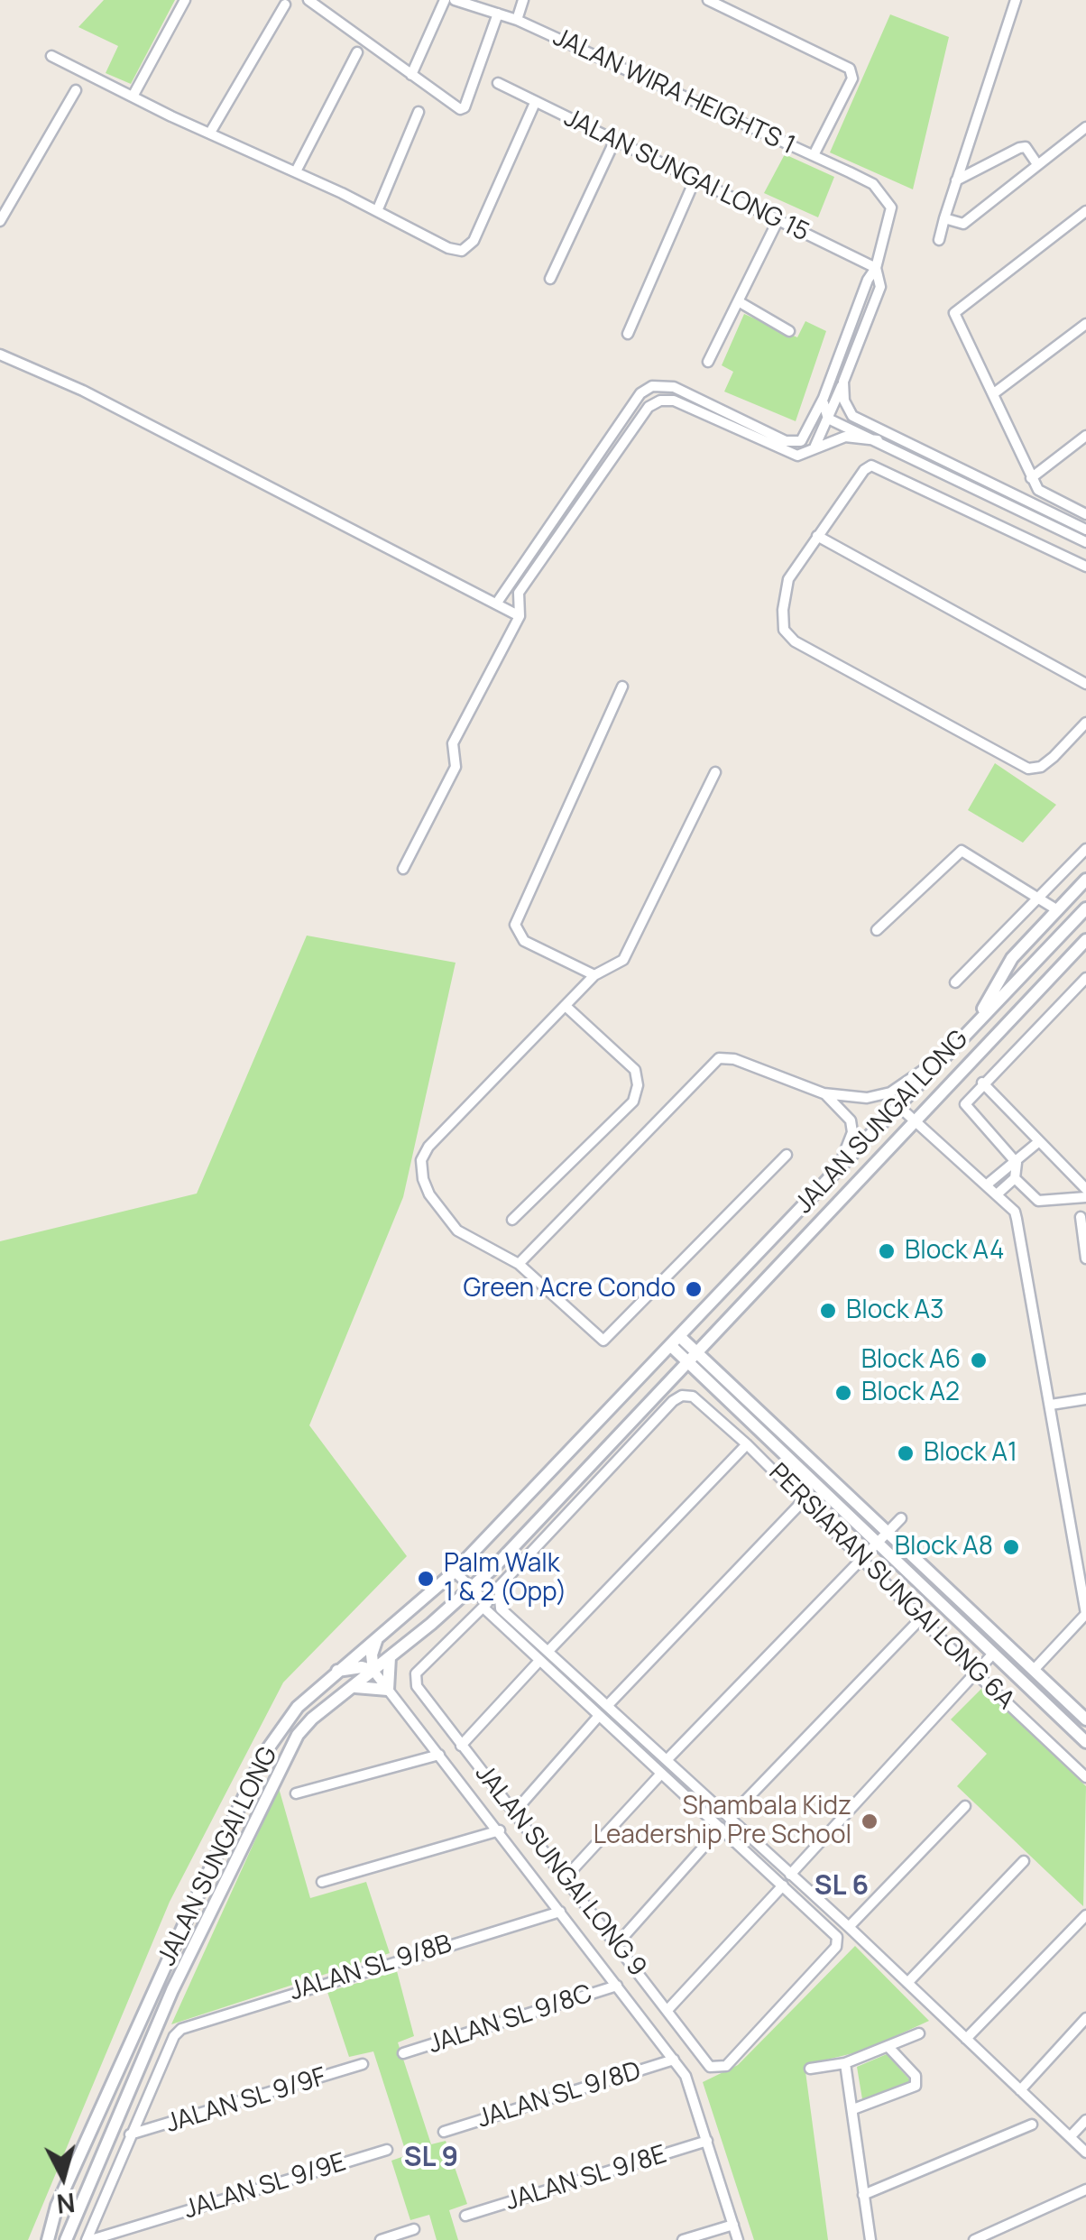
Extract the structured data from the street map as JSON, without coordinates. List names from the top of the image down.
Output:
{
  "streets": {
    "street": [
      "JALAN WIRA HEIGHTS 1",
      "JALAN SUNGAI LONG 15",
      "JALAN SUNGAI LONG",
      "PERSIARAN SUNGAI LONG 6A",
      "JALAN SUNGAI LONG 9",
      "JALAN SL 9/8B",
      "JALAN SL 9/8C",
      "JALAN SL 9/8D",
      "JALAN SL 9/9F",
      "JALAN SL 9/8E",
      "JALAN SL 9/9E"
    ]
  },
  "crossings": [
    ["JALAN WIRA HEIGHTS 1", "JALAN SUNGAI LONG 15"],
    ["JALAN SL 9/8B", "JALAN SL 9/9F"]
  ],
  "districts": ["SL 6", "SL 9"],
  "places": [
    "Block A4",
    "Green Acre Condo",
    "Block A3",
    "Block A6",
    "Block A2",
    "Block A1",
    "Block A8",
    "Palm Walk 1 & 2 (Opp)",
    "Shambala Kidz Leadership Pre School"
  ],
  "north": "bottom"
}
